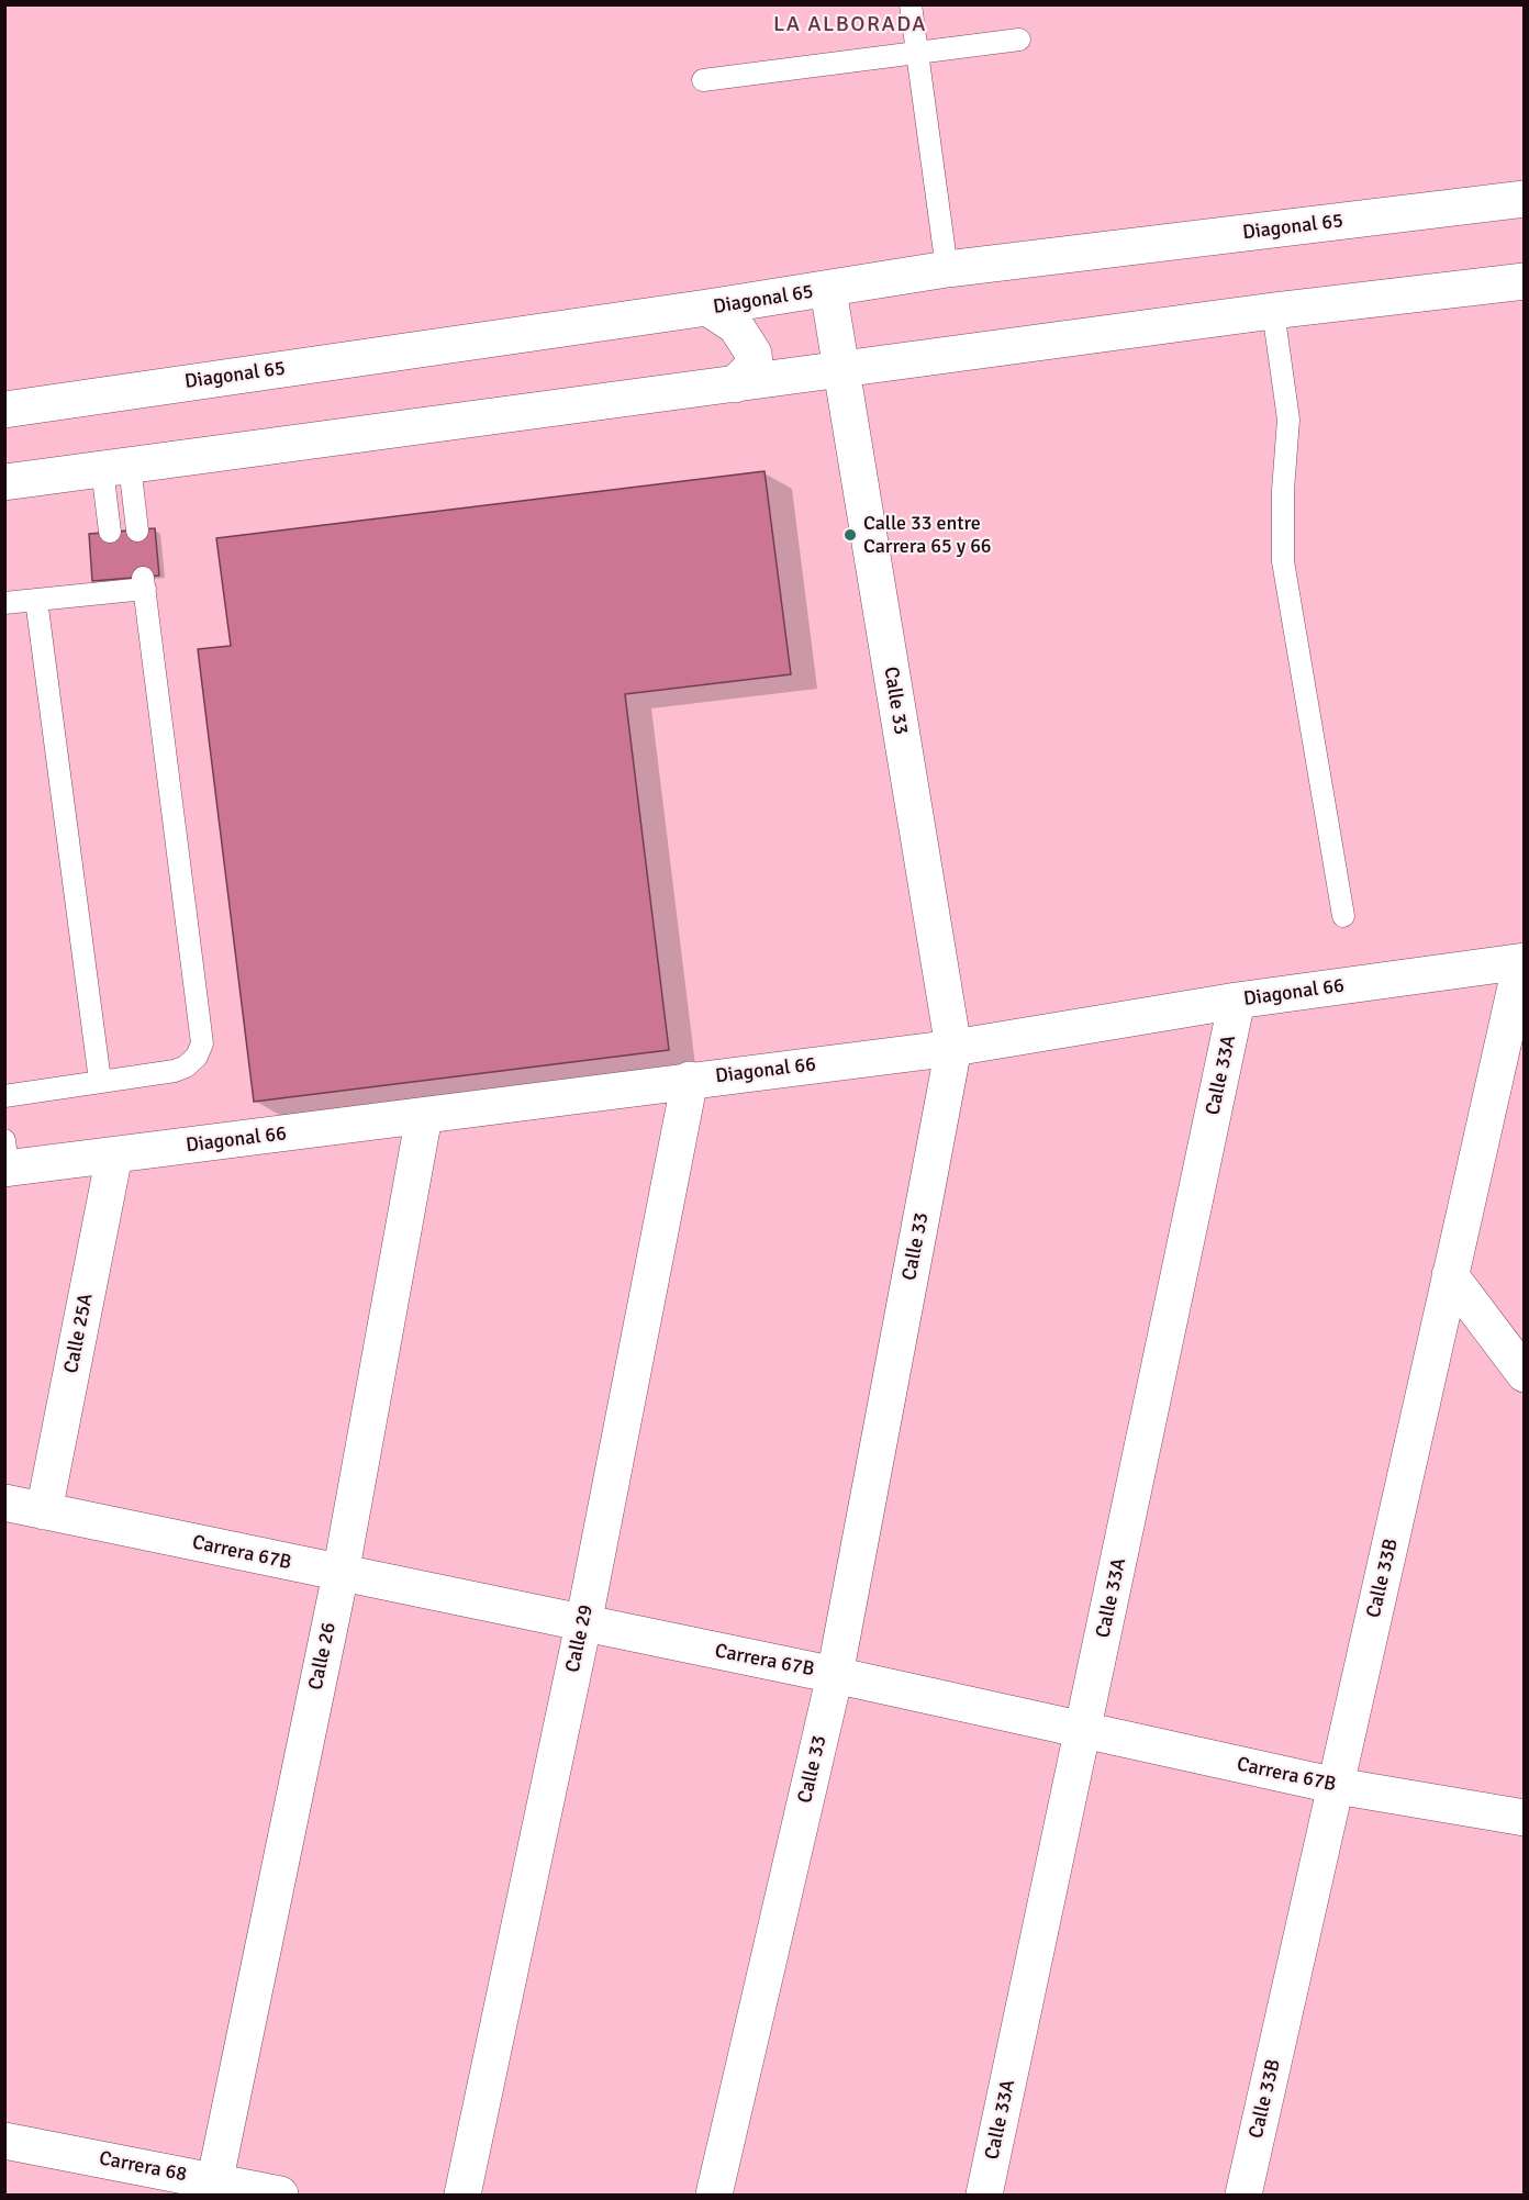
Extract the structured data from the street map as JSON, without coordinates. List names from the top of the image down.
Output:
{
  "streets": {
    "street": [
      "Diagonal 65",
      "Calle 33",
      "Diagonal 66",
      "Calle 33A",
      "Calle 25A",
      "Carrera 67B",
      "Calle 33B",
      "Calle 29",
      "Calle 26",
      "Carrera 68"
    ]
  },
  "crossings": [
    ["Diagonal 65", "Calle 33"],
    ["Calle 33", "Diagonal 66"],
    ["Calle 33", "Carrera 67B"],
    ["Diagonal 66", "Calle 33A"],
    ["Diagonal 66", "Calle 25A"],
    ["Diagonal 66", "Calle 33B"],
    ["Diagonal 66", "Calle 29"],
    ["Diagonal 66", "Calle 26"],
    ["Calle 33A", "Carrera 67B"],
    ["Calle 25A", "Carrera 67B"],
    ["Carrera 67B", "Calle 33B"],
    ["Carrera 67B", "Calle 29"],
    ["Carrera 67B", "Calle 26"],
    ["Calle 26", "Carrera 68"]
  ],
  "districts": ["LA ALBORADA"],
  "places": ["Calle 33 entre Carrera 65 y 66"]
}
